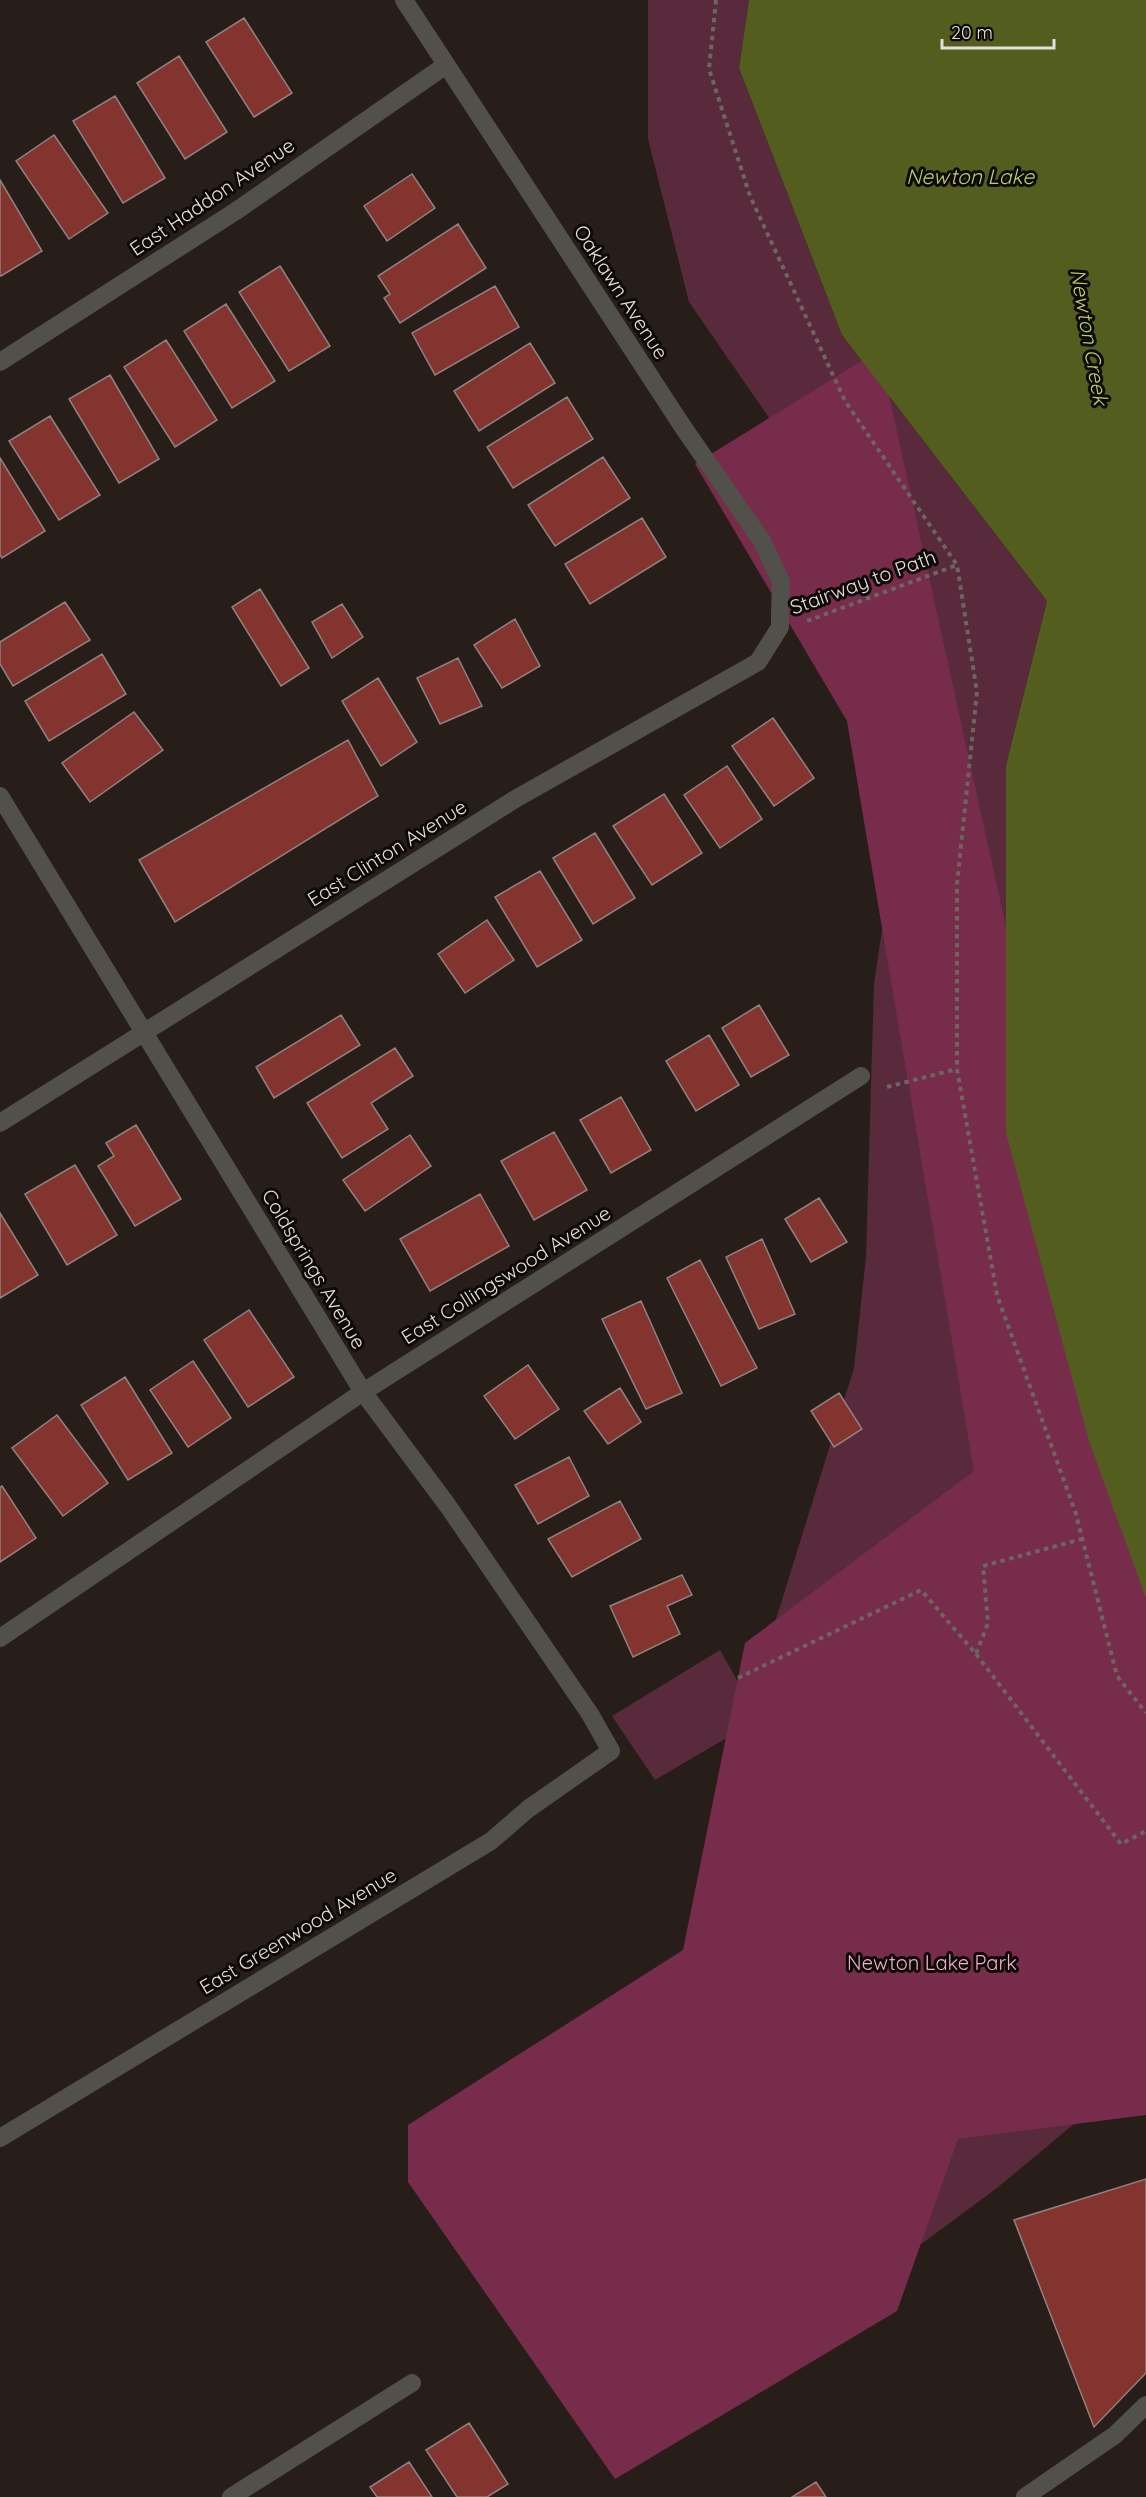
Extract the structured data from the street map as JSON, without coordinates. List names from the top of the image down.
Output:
{
  "streets": {
    "street": [
      "East Haddon Avenue",
      "Oaklawn Avenue",
      "East Clinton Avenue",
      "Coldsprings Avenue",
      "East Collingswood Avenue",
      "East Greenwood Avenue"
    ],
    "path": ["Stairway to Path"]
  },
  "crossings": [
    ["East Haddon Avenue", "Oaklawn Avenue"],
    ["Oaklawn Avenue", "Stairway to Path"],
    ["Oaklawn Avenue", "East Clinton Avenue"],
    ["Stairway to Path", "East Clinton Avenue"],
    ["East Clinton Avenue", "Coldsprings Avenue"],
    ["Coldsprings Avenue", "East Collingswood Avenue"],
    ["Coldsprings Avenue", "East Greenwood Avenue"]
  ],
  "water": ["Newton Lake", "Newton Creek"],
  "parks": ["Newton Lake Park"],
  "scale_bar": "20 m"
}
